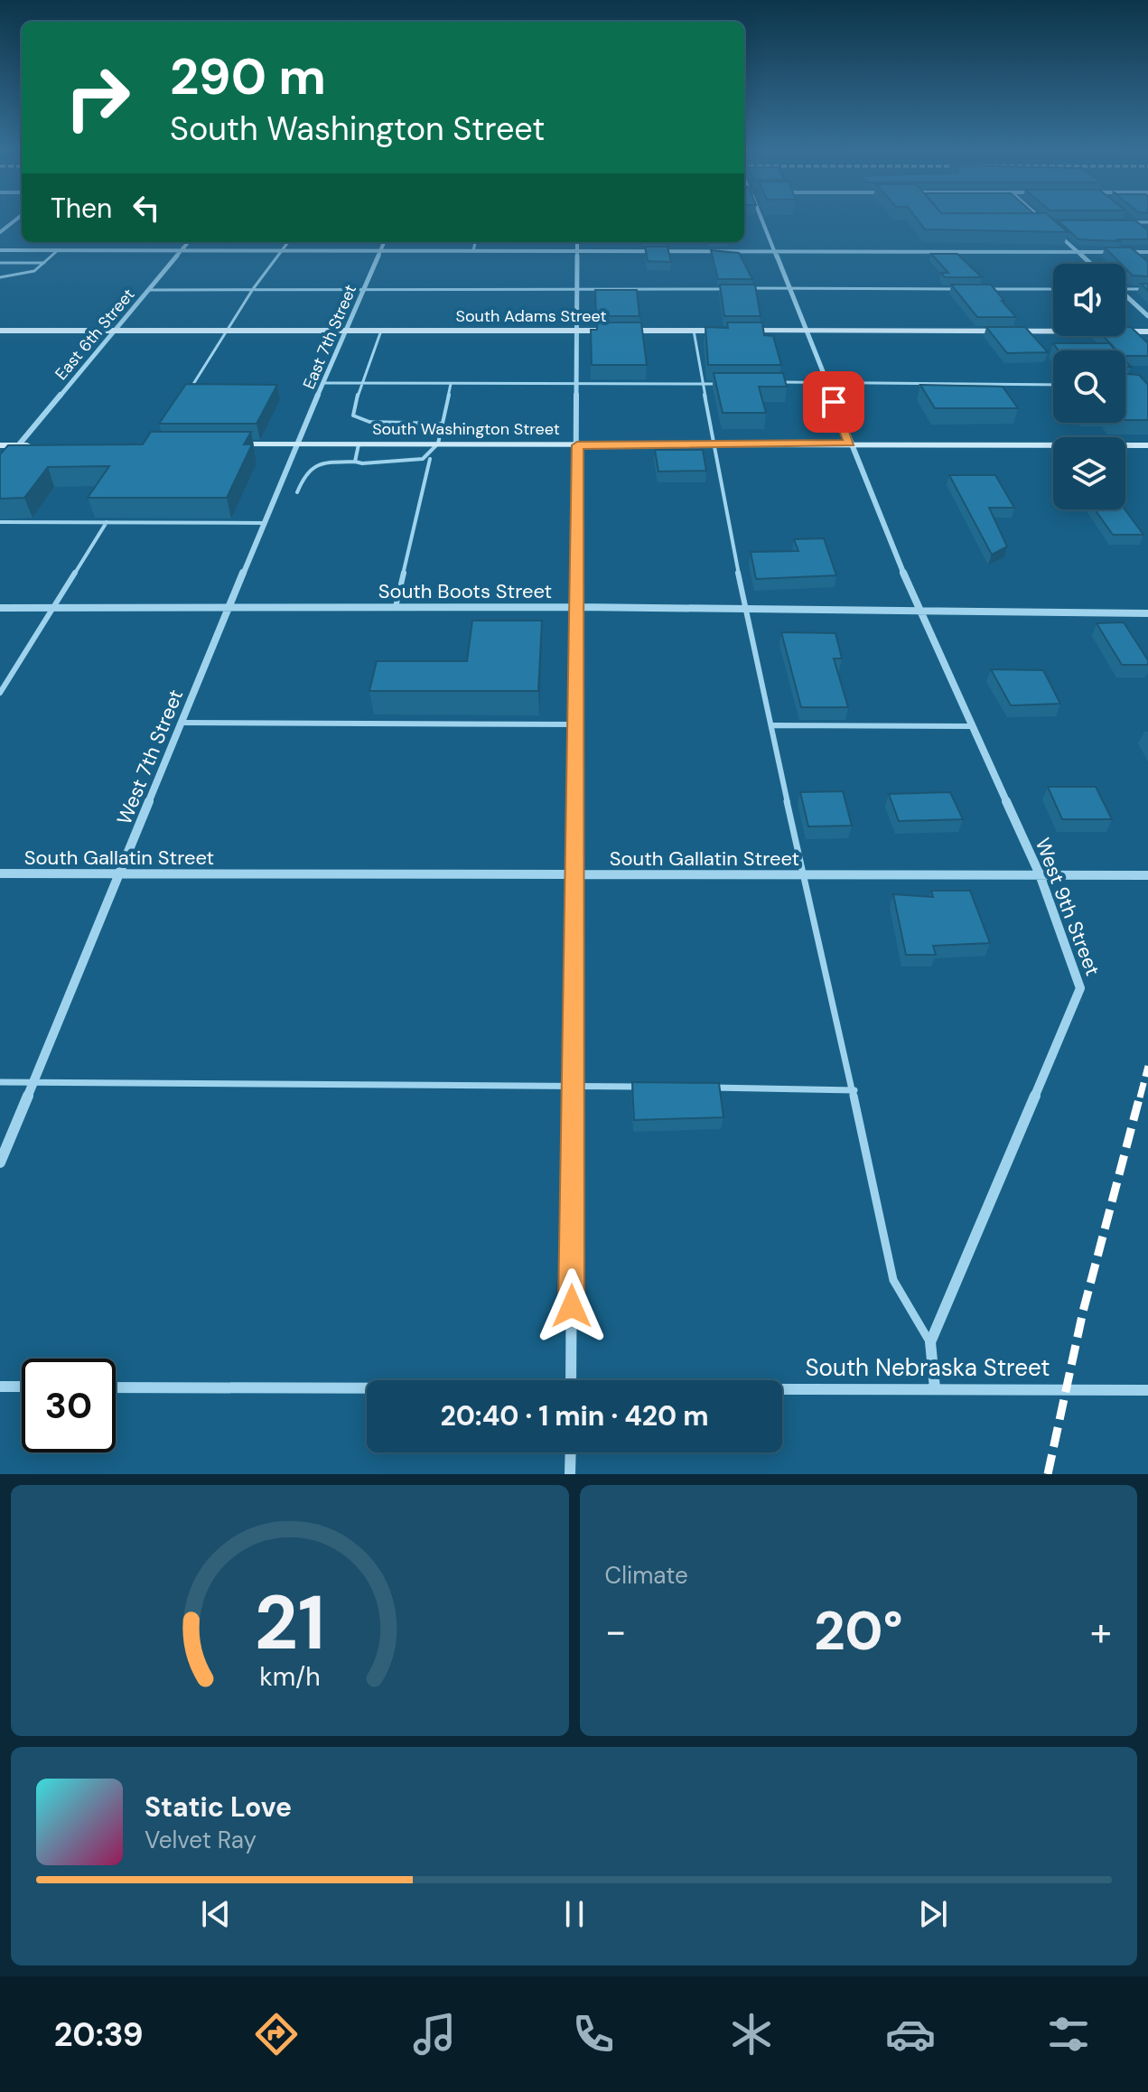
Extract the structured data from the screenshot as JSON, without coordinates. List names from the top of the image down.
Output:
{
  "streets": {
    "main road": ["South Adams Street", "South Washington Street"],
    "street": [
      "East 6th Street",
      "East 7th Street",
      "South Boots Street",
      "West 7th Street",
      "South Gallatin Street",
      "West 9th Street",
      "South Nebraska Street"
    ]
  },
  "crossings": [
    ["South Adams Street", "East 6th Street"],
    ["South Adams Street", "East 7th Street"],
    ["South Adams Street", "West 9th Street"],
    ["East 7th Street", "South Washington Street"],
    ["East 7th Street", "West 7th Street"],
    ["South Washington Street", "West 7th Street"],
    ["South Washington Street", "West 9th Street"],
    ["South Boots Street", "West 7th Street"],
    ["South Boots Street", "West 9th Street"],
    ["West 7th Street", "South Gallatin Street"],
    ["South Gallatin Street", "West 9th Street"],
    ["West 9th Street", "South Nebraska Street"]
  ],
  "page": {
    "turn": ["290 m", "South Washington Street"],
    "then": "Then",
    "limit": "30",
    "trip": "20:40 · 1 min · 420 m",
    "tile": "Climate",
    "heat": ["−", "20°", "+"],
    "song": ["Static Love", "Velvet Ray"],
    "tabs": "20:39",
    "gauge": ["21", "km/h"]
  }
}
